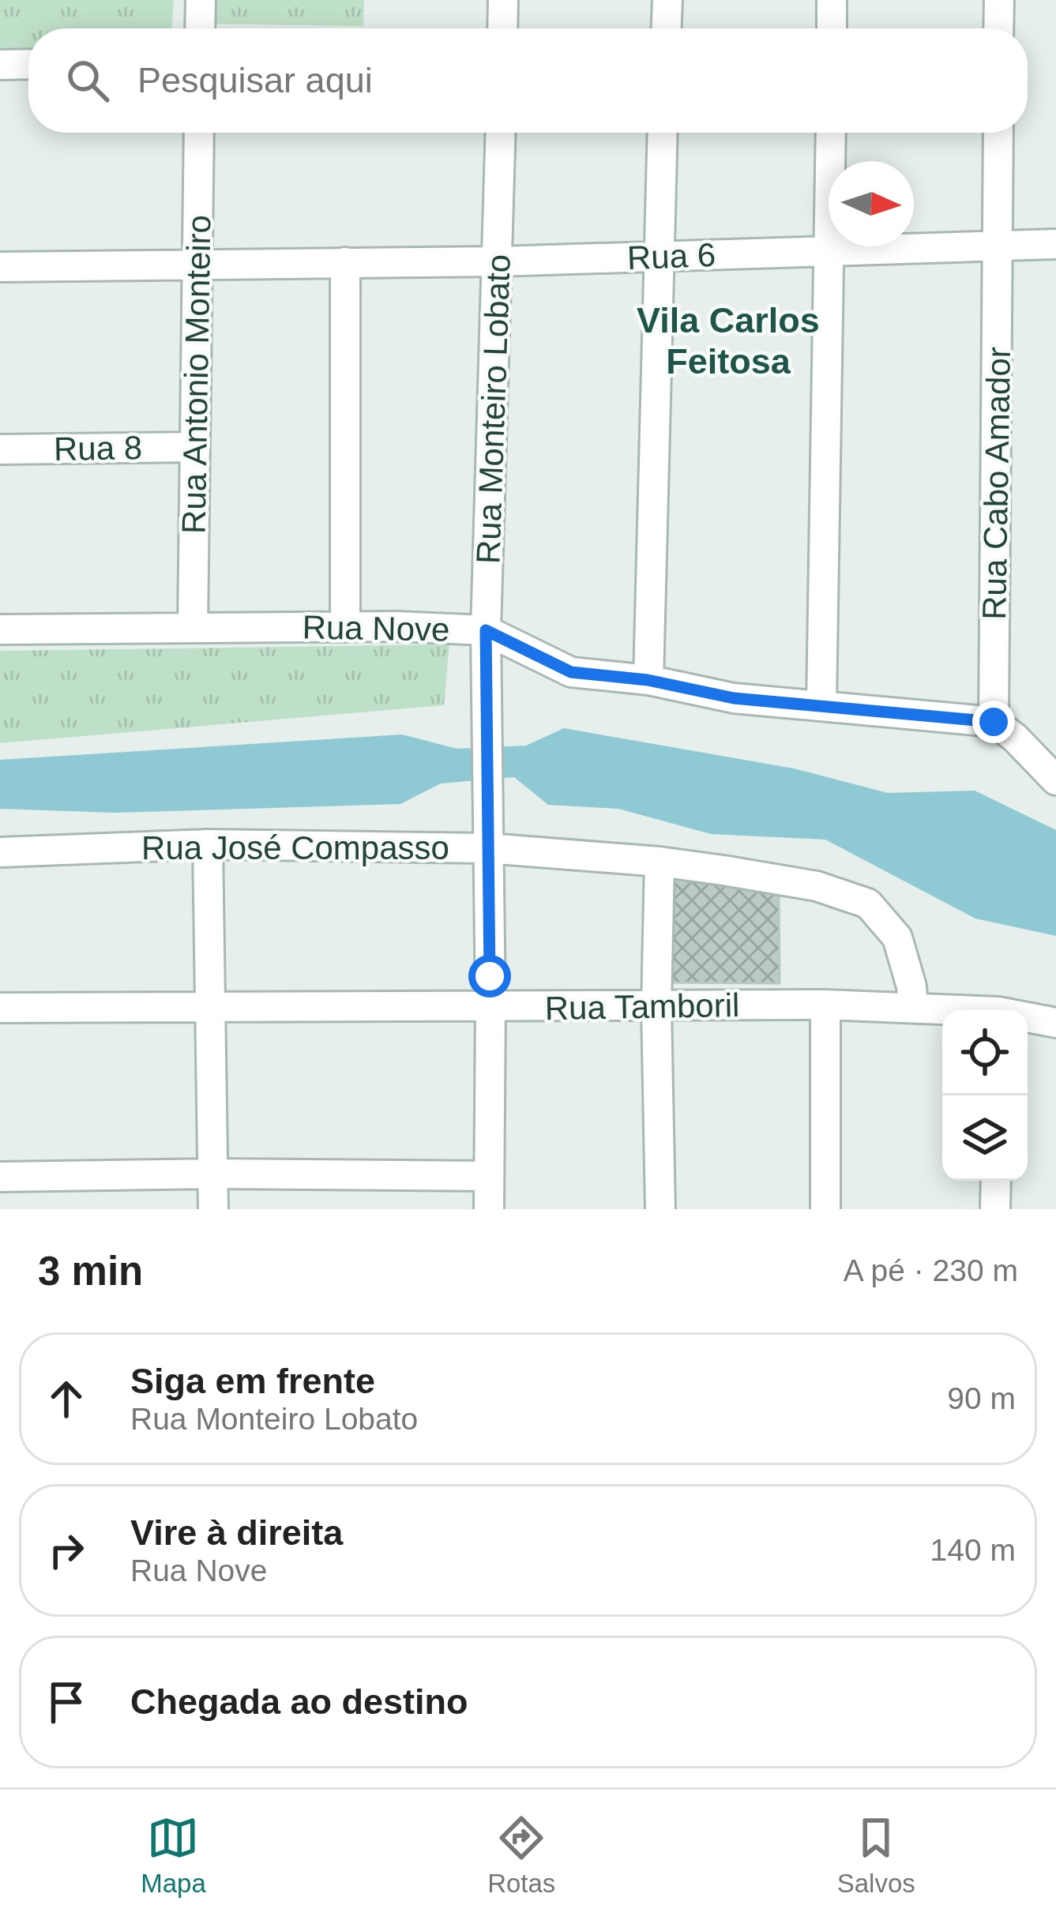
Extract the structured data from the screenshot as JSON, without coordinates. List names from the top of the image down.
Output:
{
  "streets": {
    "street": [
      "Rua 6",
      "Rua Antonio Monteiro",
      "Rua Monteiro Lobato",
      "Rua 8",
      "Rua Cabo Amador",
      "Rua Nove",
      "Rua José Compasso",
      "Rua Tamboril"
    ]
  },
  "crossings": [
    ["Rua 6", "Rua Antonio Monteiro"],
    ["Rua 6", "Rua Monteiro Lobato"],
    ["Rua 6", "Rua Cabo Amador"],
    ["Rua Antonio Monteiro", "Rua 8"],
    ["Rua Antonio Monteiro", "Rua Nove"],
    ["Rua Monteiro Lobato", "Rua Nove"],
    ["Rua Monteiro Lobato", "Rua José Compasso"],
    ["Rua Monteiro Lobato", "Rua Tamboril"],
    ["Rua Cabo Amador", "Rua Nove"],
    ["Rua José Compasso", "Rua Tamboril"]
  ],
  "districts": ["Vila Carlos Feitosa"],
  "north": "right",
  "page": {
    "search": "Pesquisar aqui",
    "heading": ["3 min", "A pé · 230 m"],
    "list": [
      ["Siga em frente", "Rua Monteiro Lobato", "90 m"],
      ["Vire à direita", "Rua Nove", "140 m"],
      "Chegada ao destino"
    ],
    "nav": ["Mapa", "Rotas", "Salvos"]
  }
}
